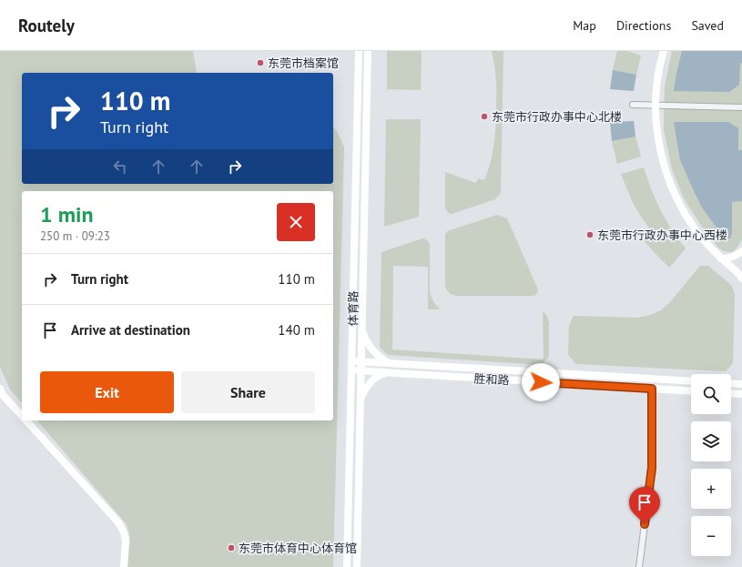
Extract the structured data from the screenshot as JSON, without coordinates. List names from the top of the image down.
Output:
{
  "streets": {
    "main road": ["体育路", "胜和路"]
  },
  "crossings": [
    ["体育路", "胜和路"]
  ],
  "places": [
    "东莞市档案馆",
    "东莞市行政办事中心北楼",
    "东莞市行政办事中心西楼",
    "东莞市体育中心体育馆"
  ],
  "page": {
    "header": "Routely",
    "nav": ["Map", "Directions", "Saved"],
    "turn": ["110 m", "Turn right"],
    "heading": ["1 min", "250 m · 09:23"],
    "list": [
      {
        "name": "Turn right",
        "value": "110 m"
      },
      {
        "name": "Arrive at destination",
        "value": "140 m"
      }
    ],
    "buttons": ["Exit", "Share"],
    "map_buttons": ["+", "−"]
  }
}
